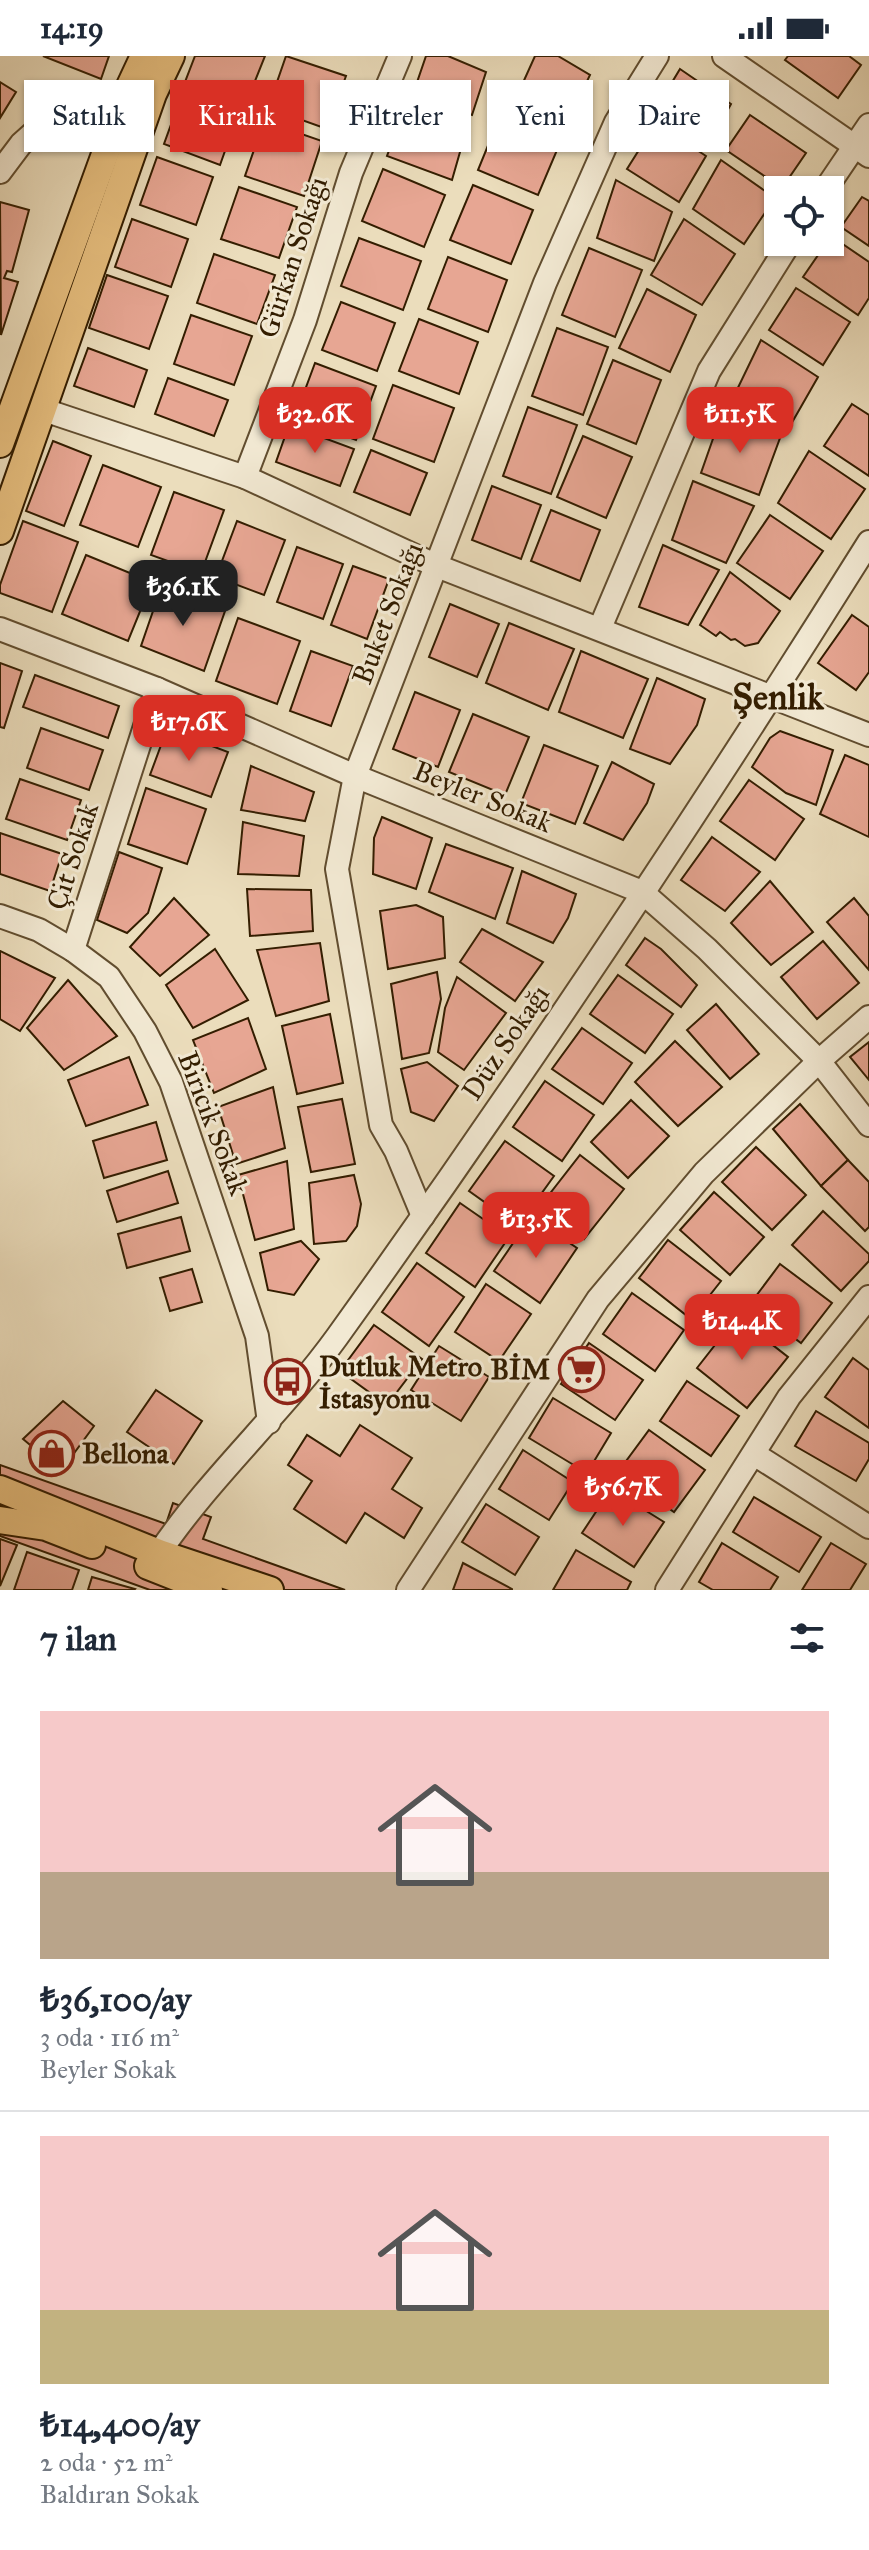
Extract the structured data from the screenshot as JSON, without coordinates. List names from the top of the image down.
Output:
{
  "streets": {
    "street": [
      "Gürkan Sokağı",
      "Buket Sokağı",
      "Beyler Sokak",
      "Çit Sokak",
      "Düz Sokağı",
      "Biricik Sokak"
    ]
  },
  "crossings": [
    ["Buket Sokağı", "Beyler Sokak"],
    ["Buket Sokağı", "Düz Sokağı"],
    ["Beyler Sokak", "Çit Sokak"],
    ["Beyler Sokak", "Düz Sokağı"],
    ["Çit Sokak", "Biricik Sokak"],
    ["Düz Sokağı", "Biricik Sokak"]
  ],
  "districts": ["Şenlik"],
  "places": {
    "supermarket": ["BİM"],
    "bus stop": ["Dutluk Metro İstasyonu"],
    "shop": ["Bellona"]
  },
  "page": {
    "status": "14:19",
    "chip": [
      "Satılık",
      "Kiralık",
      "Filtreler",
      "Yeni",
      "Daire"
    ],
    "price": [
      "₺32.6K",
      "₺11.5K",
      "₺36.1K",
      "₺17.6K",
      "₺13.5K",
      "₺14.4K",
      "₺56.7K"
    ],
    "heading": "7 ilan",
    "list": [
      {
        "name": "₺36,100/ay",
        "note": "3 oda · 116 m² · Beyler Sokak"
      },
      {
        "name": "₺14,400/ay",
        "note": "2 oda · 52 m² · Baldıran Sokak"
      }
    ]
  }
}
